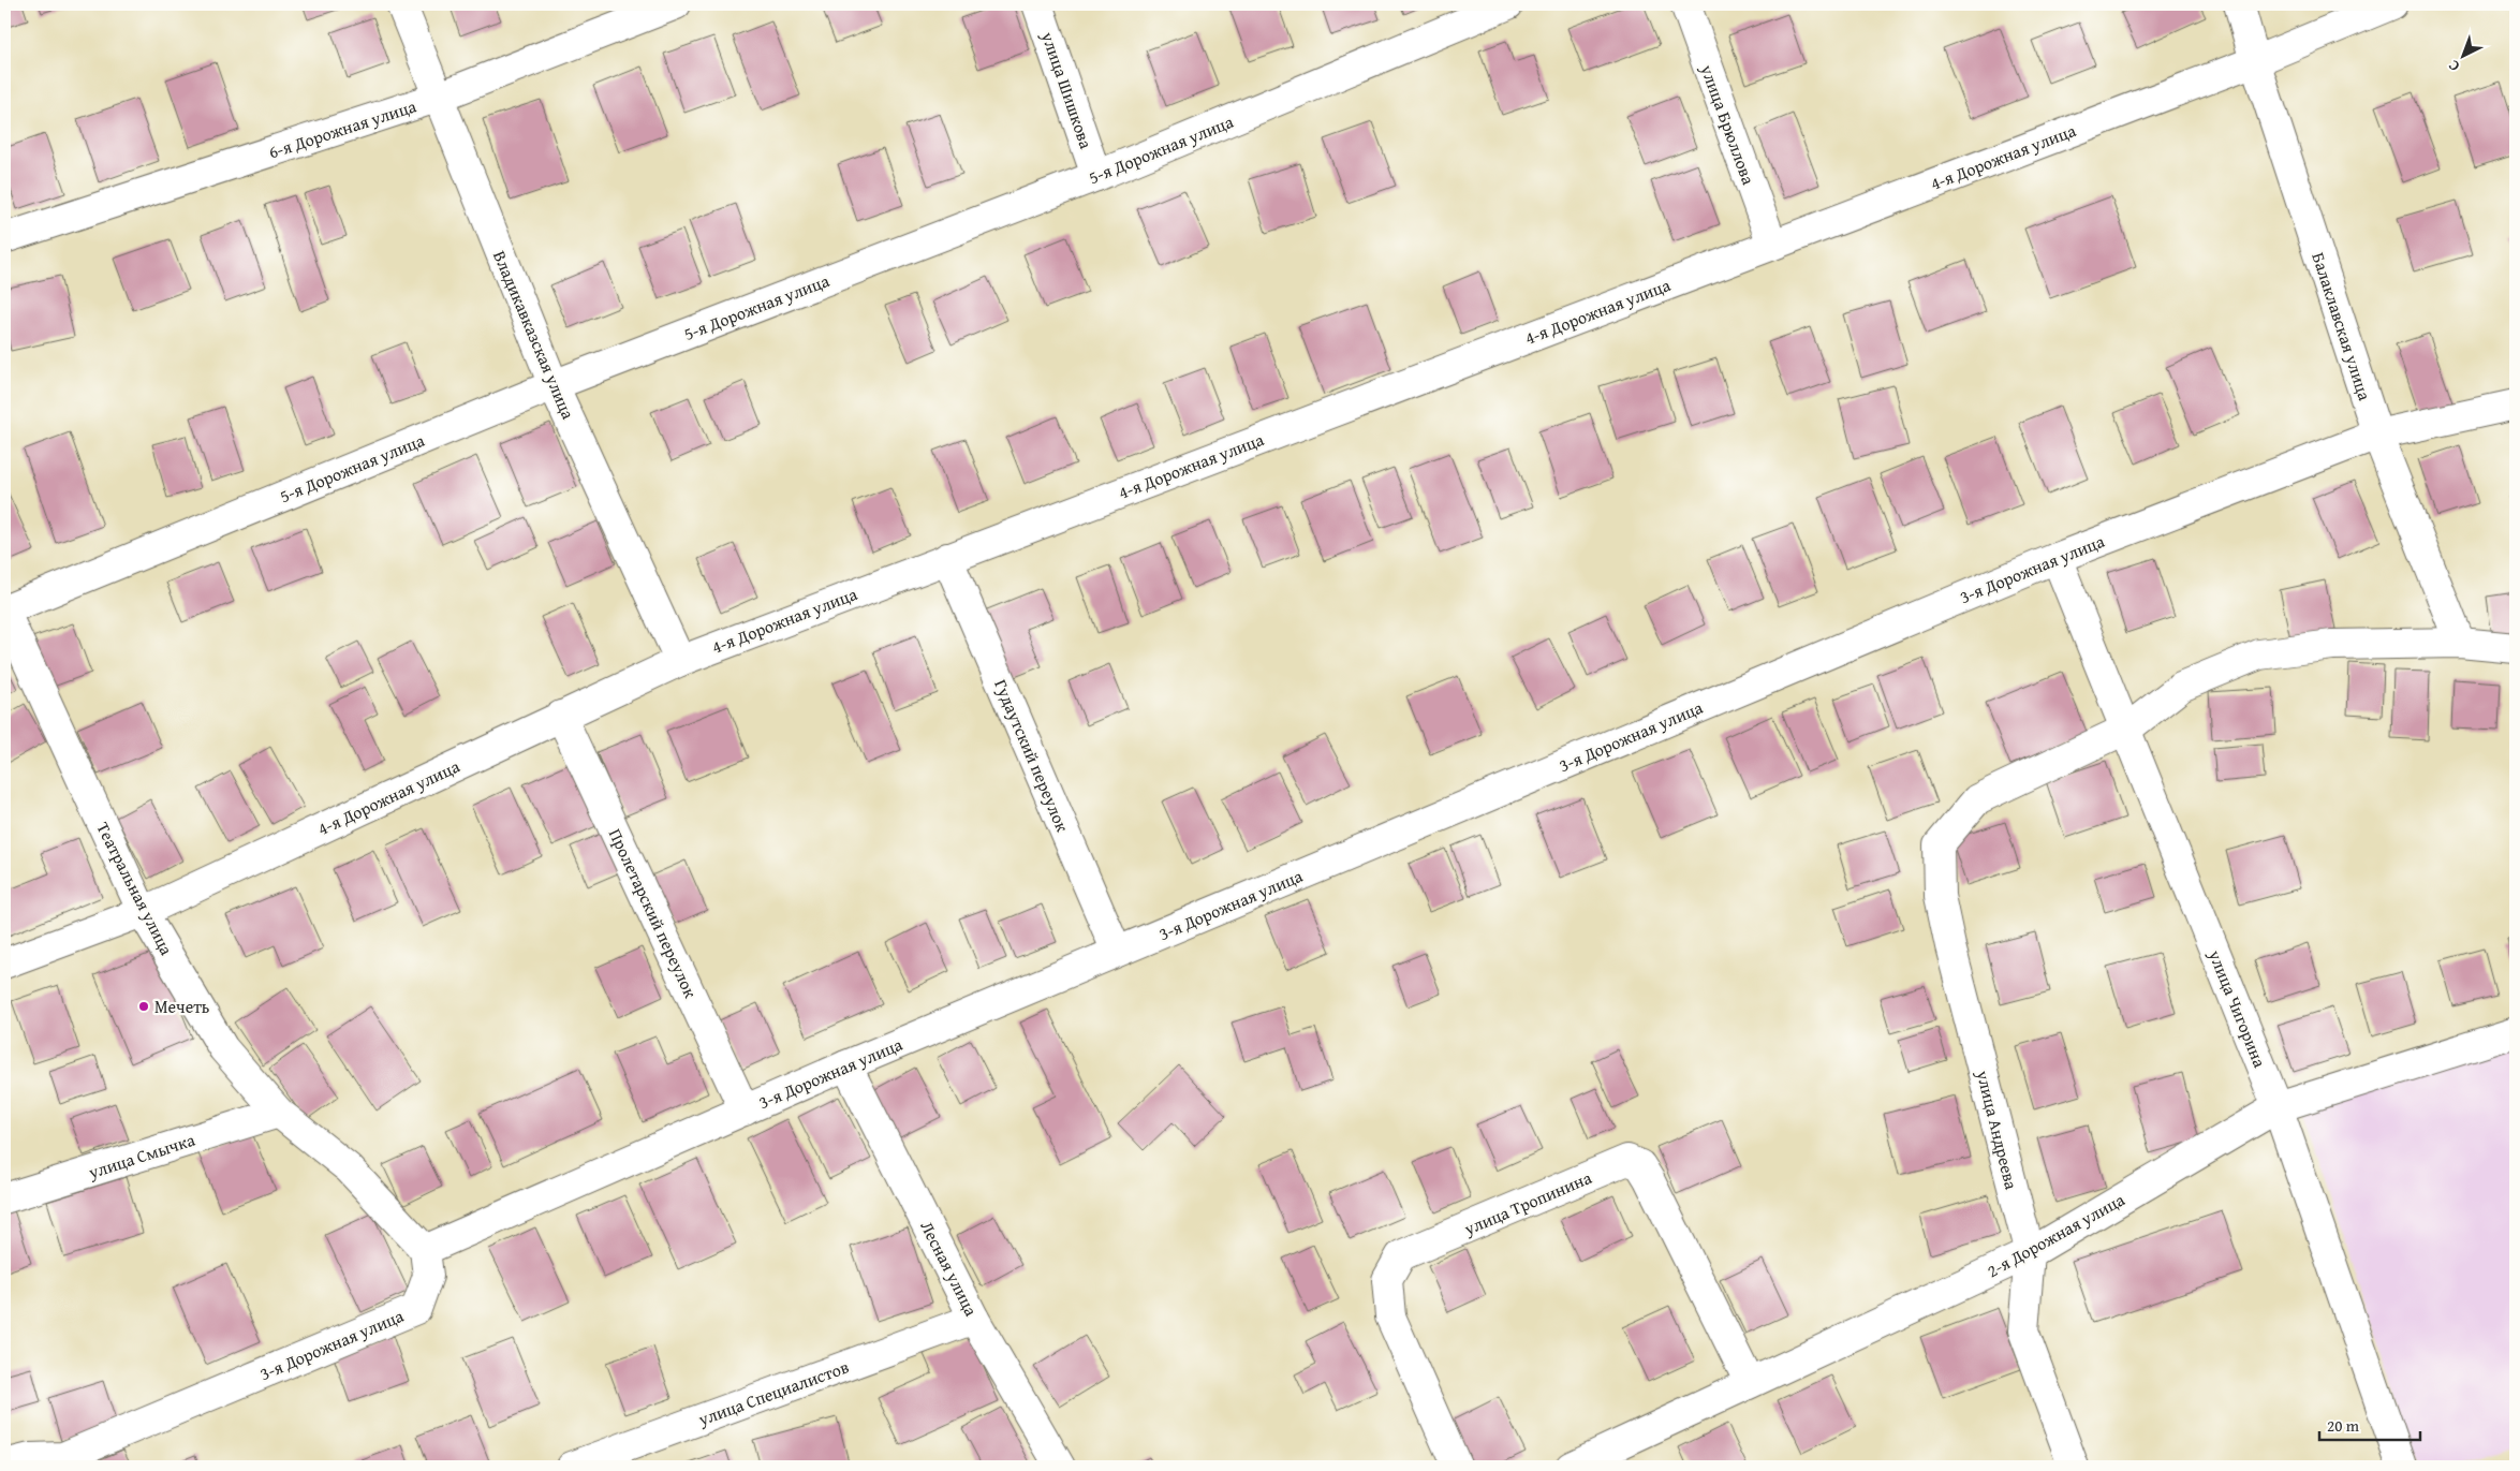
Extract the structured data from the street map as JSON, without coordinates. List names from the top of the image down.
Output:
{
  "streets": {
    "street": [
      "улица Шишкова",
      "улица Брюллова",
      "6-я Дорожная улица",
      "5-я Дорожная улица",
      "4-я Дорожная улица",
      "Балаклавская улица",
      "Владикавказская улица",
      "3-я Дорожная улица",
      "Гудаутский переулок",
      "Театральная улица",
      "Пролетарский переулок",
      "улица Чигорина",
      "улица Андреева",
      "улица Смычка",
      "улица Тропинина",
      "2-я Дорожная улица",
      "Лесная улица",
      "улица Специалистов"
    ]
  },
  "crossings": [
    ["улица Шишкова", "5-я Дорожная улица"],
    ["улица Брюллова", "4-я Дорожная улица"],
    ["6-я Дорожная улица", "Владикавказская улица"],
    ["5-я Дорожная улица", "Владикавказская улица"],
    ["5-я Дорожная улица", "Театральная улица"],
    ["4-я Дорожная улица", "Балаклавская улица"],
    ["4-я Дорожная улица", "Владикавказская улица"],
    ["4-я Дорожная улица", "Гудаутский переулок"],
    ["4-я Дорожная улица", "Театральная улица"],
    ["4-я Дорожная улица", "Пролетарский переулок"],
    ["Балаклавская улица", "3-я Дорожная улица"],
    ["3-я Дорожная улица", "Гудаутский переулок"],
    ["3-я Дорожная улица", "Театральная улица"],
    ["3-я Дорожная улица", "Пролетарский переулок"],
    ["3-я Дорожная улица", "улица Чигорина"],
    ["3-я Дорожная улица", "Лесная улица"],
    ["Театральная улица", "улица Смычка"],
    ["улица Чигорина", "улица Андреева"],
    ["улица Чигорина", "2-я Дорожная улица"],
    ["улица Андреева", "2-я Дорожная улица"],
    ["улица Тропинина", "2-я Дорожная улица"],
    ["Лесная улица", "улица Специалистов"]
  ],
  "places": ["Мечеть"],
  "scale_bar": "20 m",
  "north": "bottom left"
}
